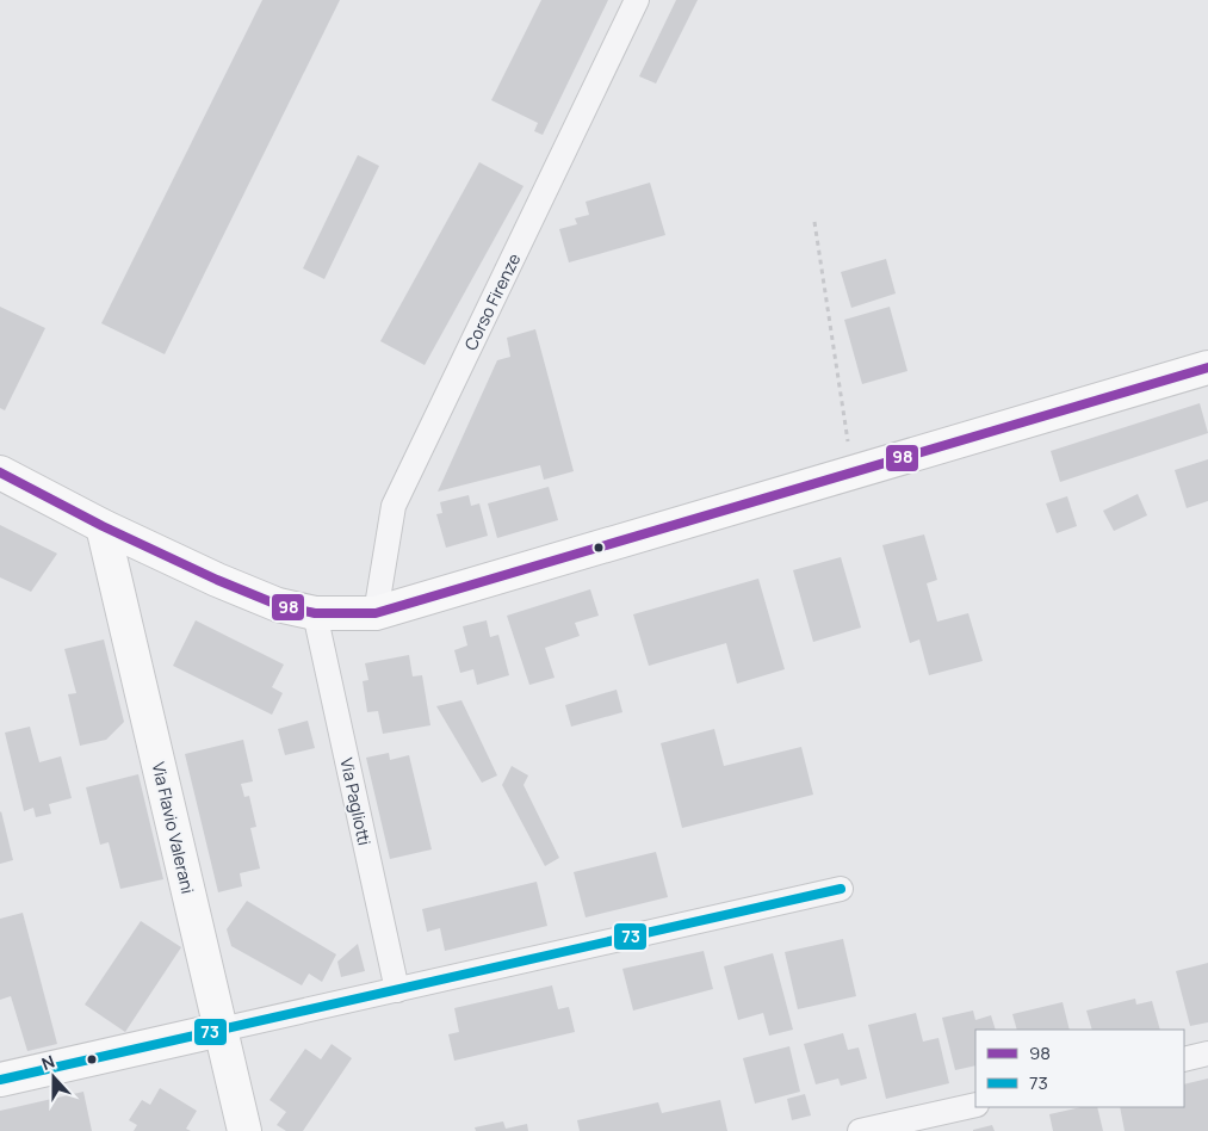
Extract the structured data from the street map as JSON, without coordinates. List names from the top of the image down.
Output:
{
  "streets": {
    "street": ["Corso Firenze", "Via Pagliotti", "Via Flavio Valerani"]
  },
  "lines": ["transit line 98", "transit line 73"],
  "legend": ["98", "73"],
  "north": "top"
}
